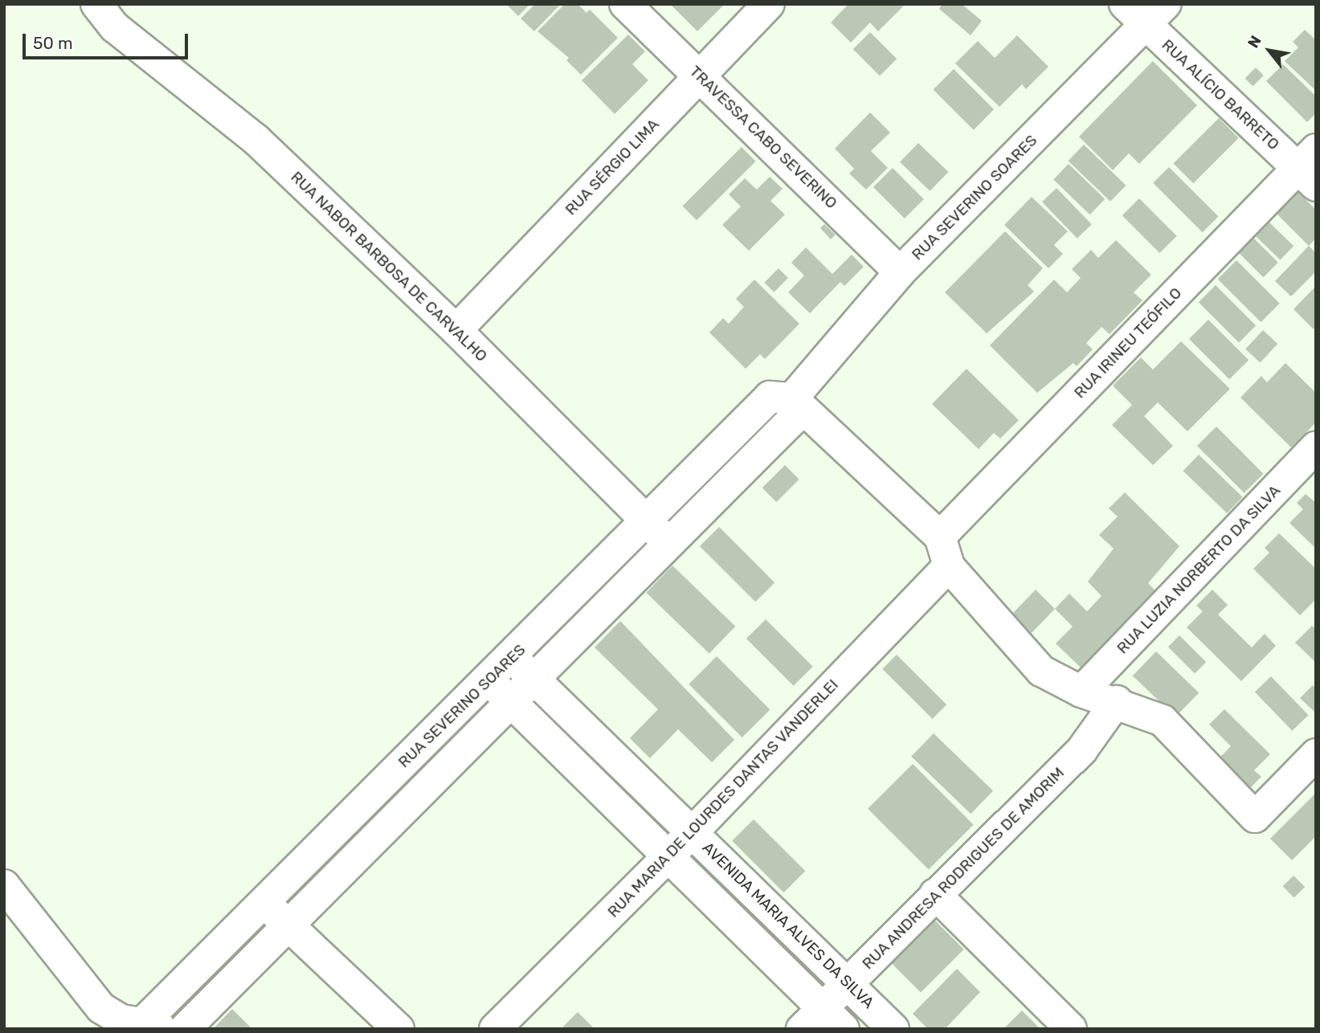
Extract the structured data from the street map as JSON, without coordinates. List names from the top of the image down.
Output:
{
  "streets": {
    "street": [
      "RUA ALÍCIO BARRETO",
      "TRAVESSA CABO SEVERINO",
      "RUA SÉRGIO LIMA",
      "RUA SEVERINO SOARES",
      "RUA NABOR BARBOSA DE CARVALHO",
      "RUA IRINEU TEÓFILO",
      "RUA LUZIA NORBERTO DA SILVA",
      "RUA MARIA DE LOURDES DANTAS VANDERLEI",
      "RUA ANDRESA RODRIGUES DE AMORIM",
      "AVENIDA MARIA ALVES DA SILVA"
    ]
  },
  "crossings": [
    ["RUA ALÍCIO BARRETO", "RUA SEVERINO SOARES"],
    ["RUA ALÍCIO BARRETO", "RUA IRINEU TEÓFILO"],
    ["TRAVESSA CABO SEVERINO", "RUA SÉRGIO LIMA"],
    ["TRAVESSA CABO SEVERINO", "RUA SEVERINO SOARES"],
    ["RUA SÉRGIO LIMA", "RUA NABOR BARBOSA DE CARVALHO"],
    ["RUA SEVERINO SOARES", "RUA NABOR BARBOSA DE CARVALHO"],
    ["RUA SEVERINO SOARES", "AVENIDA MARIA ALVES DA SILVA"],
    ["RUA MARIA DE LOURDES DANTAS VANDERLEI", "AVENIDA MARIA ALVES DA SILVA"],
    ["RUA ANDRESA RODRIGUES DE AMORIM", "AVENIDA MARIA ALVES DA SILVA"]
  ],
  "scale_bar": "50 m",
  "north": "top left"
}
